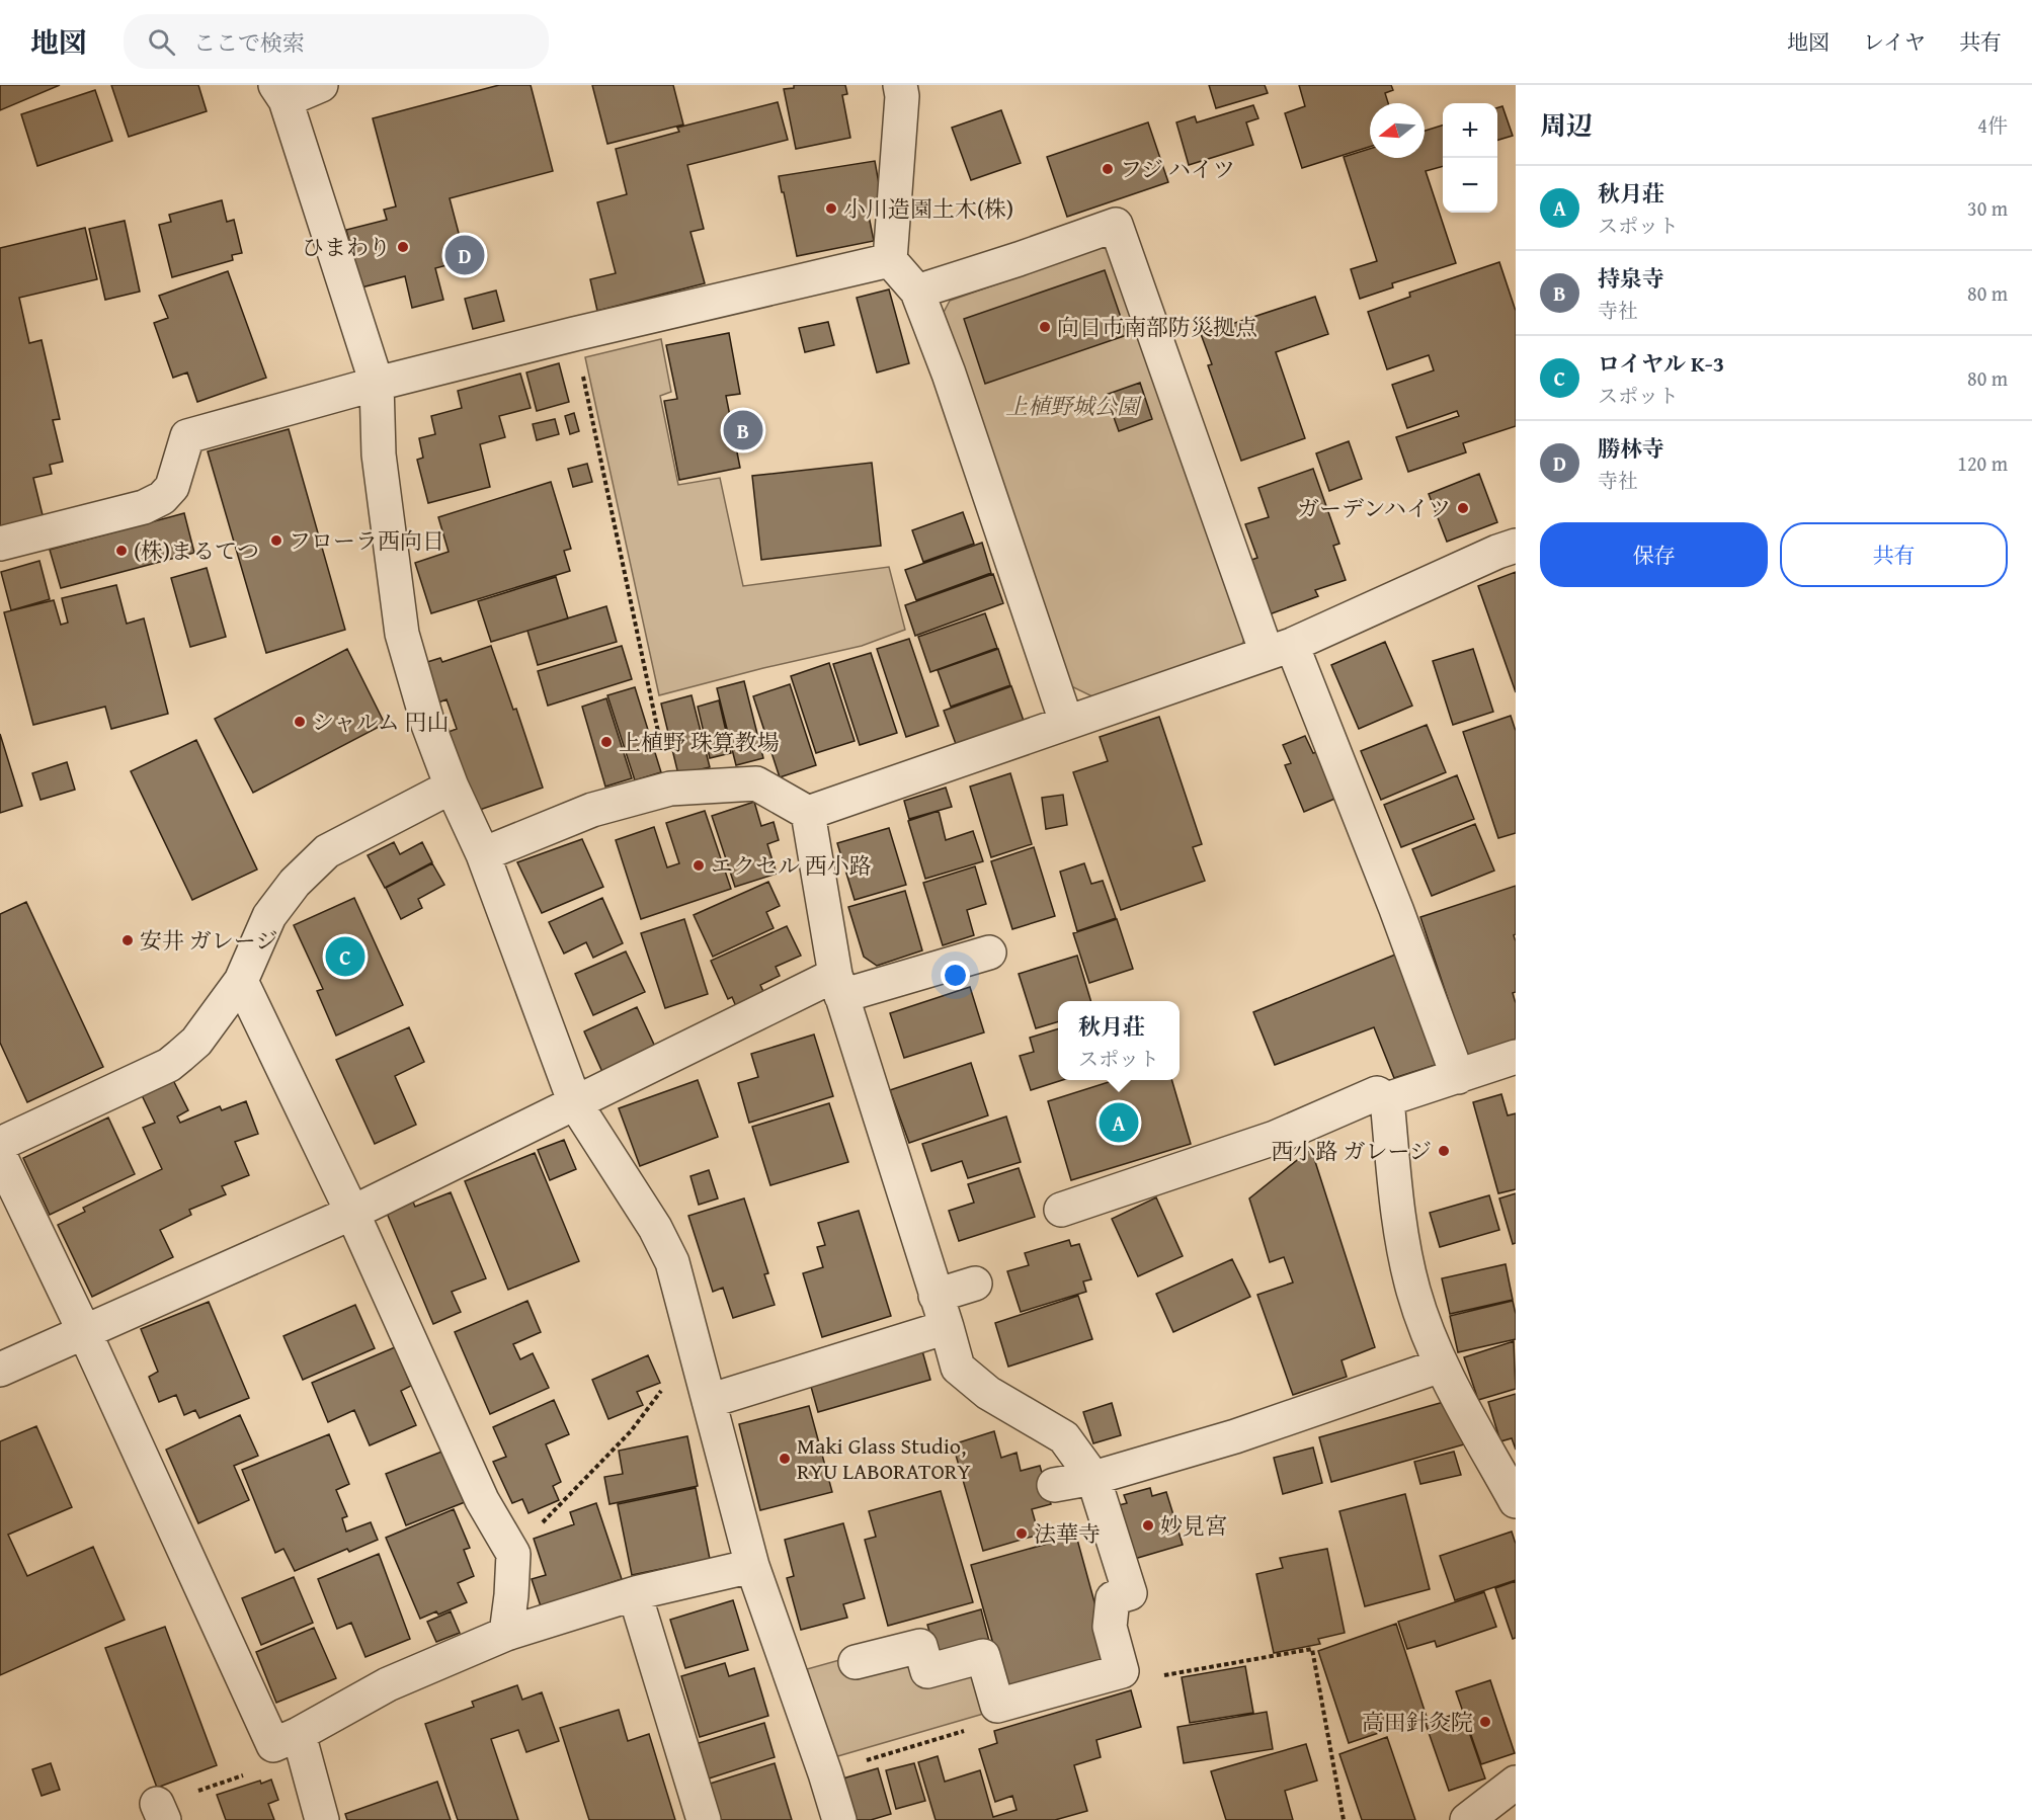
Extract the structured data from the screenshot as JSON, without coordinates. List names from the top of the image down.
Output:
{
  "parks": ["上植野城公園"],
  "places": [
    "フジ ハイツ",
    "小川造園土木(株)",
    "ひまわり",
    "向日市南部防災拠点",
    "ガーデンハイツ",
    "フローラ西向日",
    "(株)まるてつ",
    "シャルム 円山",
    "上植野 珠算教場",
    "エクセル 西小路",
    "安井 ガレージ",
    "西小路 ガレージ",
    "Maki Glass Studio, RYU LABORATORY",
    "妙見宮",
    "法華寺",
    "高田針灸院"
  ],
  "north": "left",
  "page": {
    "header": "地図",
    "search": "ここで検索",
    "nav": ["地図", "レイヤ", "共有"],
    "heading": ["周辺", "4件"],
    "map_buttons": ["+", "−"],
    "list": [
      {
        "mark": "A",
        "name": "秋月荘",
        "note": "スポット",
        "value": "30 m"
      },
      {
        "mark": "B",
        "name": "持泉寺",
        "note": "寺社",
        "value": "80 m"
      },
      {
        "mark": "C",
        "name": "ロイヤル K-3",
        "note": "スポット",
        "value": "80 m"
      },
      {
        "mark": "D",
        "name": "勝林寺",
        "note": "寺社",
        "value": "120 m"
      }
    ],
    "pins": [
      "D",
      "B",
      "C",
      "A"
    ],
    "buttons": ["保存", "共有"],
    "popup": ["秋月荘", "スポット"]
  }
}
